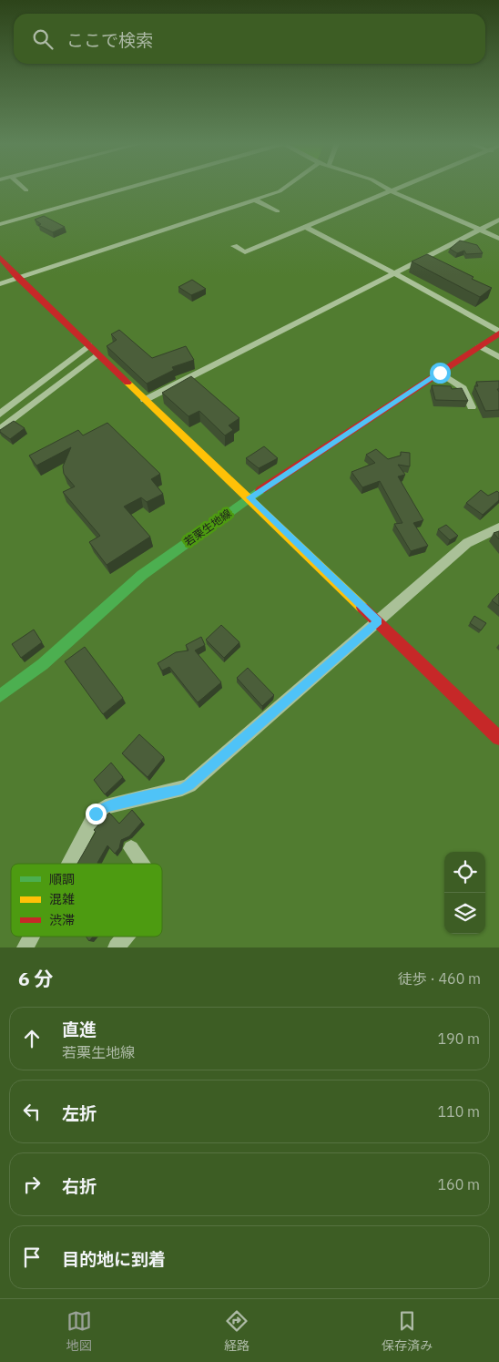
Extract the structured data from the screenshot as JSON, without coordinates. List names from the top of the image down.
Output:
{
  "streets": {
    "street": ["若栗生地線"]
  },
  "legend": ["順調", "混雑", "渋滞"],
  "page": {
    "search": "ここで検索",
    "heading": ["6 分", "徒歩 · 460 m"],
    "list": [
      ["直進", "若栗生地線", "190 m"],
      ["左折", "110 m"],
      ["右折", "160 m"],
      "目的地に到着"
    ],
    "nav": ["地図", "経路", "保存済み"]
  }
}
